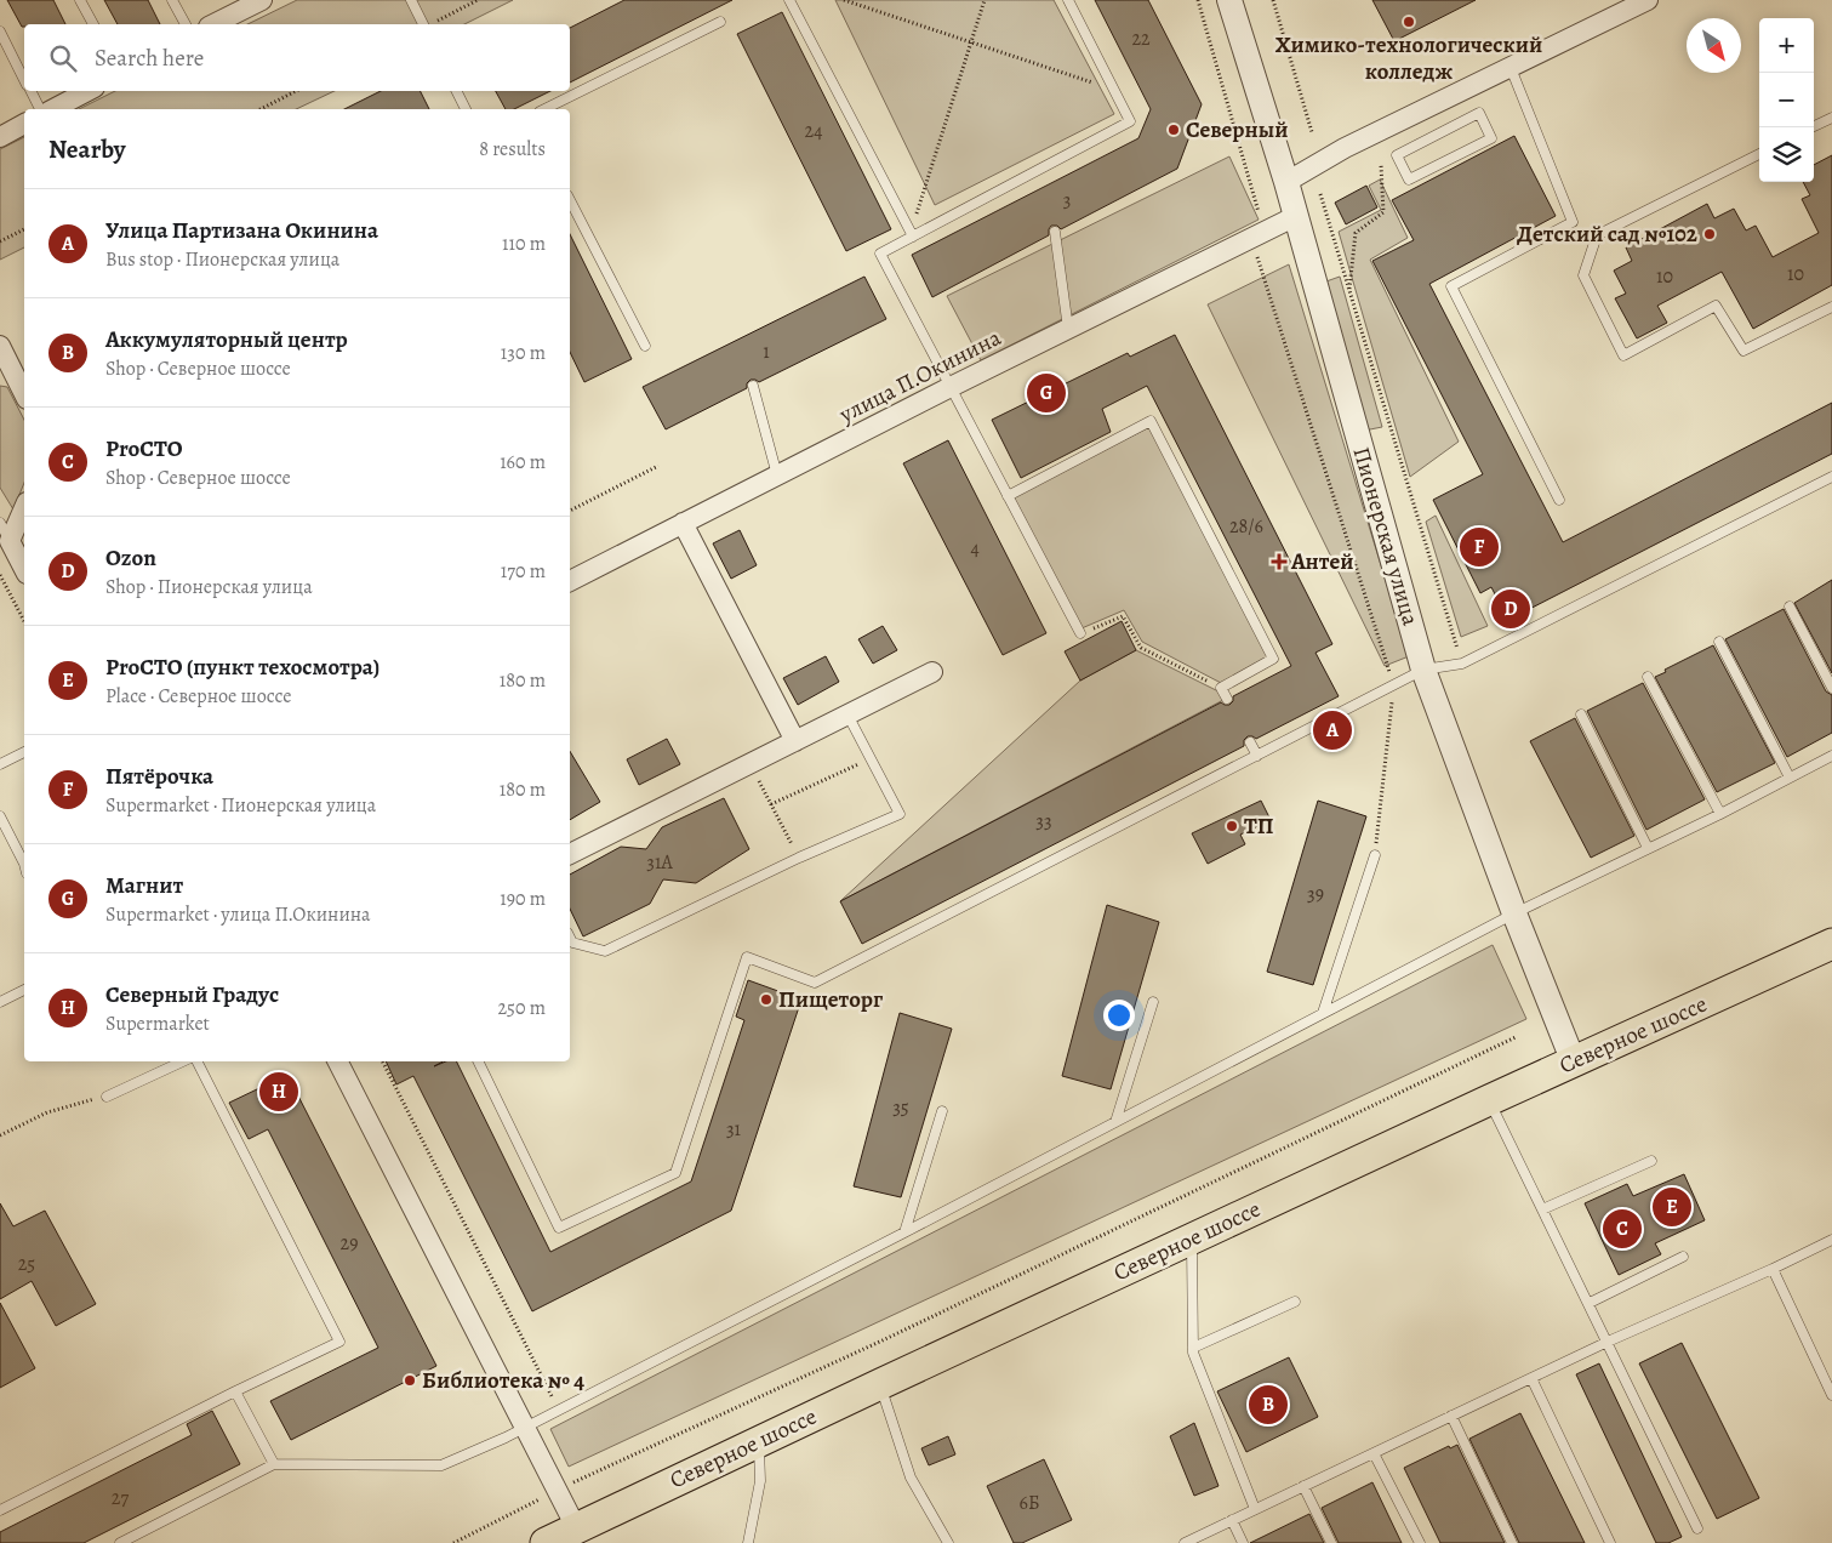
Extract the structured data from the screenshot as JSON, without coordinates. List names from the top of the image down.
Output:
{
  "streets": {
    "main road": ["Северное шоссе"],
    "street": ["улица П.Окинина", "Пионерская улица"]
  },
  "crossings": [
    ["улица П.Окинина", "Пионерская улица"],
    ["Пионерская улица", "Северное шоссе"]
  ],
  "places": {
    "other": [
      "Химико-технологический колледж",
      "Северный",
      "Детский сад №102",
      "ТП",
      "Пищеторг",
      "Библиотека № 4"
    ],
    "health": ["Антей"]
  },
  "house_numbers": [
    "22",
    "24",
    "3",
    "10",
    "10",
    "1",
    "28/6",
    "4",
    "33",
    "31А",
    "39",
    "35",
    "31",
    "29",
    "25",
    "27",
    "6Б"
  ],
  "north": "bottom right",
  "page": {
    "map_buttons": ["+", "−"],
    "search": "Search here",
    "heading": ["Nearby", "8 results"],
    "list": [
      {
        "mark": "A",
        "name": "Улица Партизана Окинина",
        "note": "Bus stop · Пионерская улица",
        "value": "110 m"
      },
      {
        "mark": "B",
        "name": "Аккумуляторный центр",
        "note": "Shop · Северное шоссе",
        "value": "130 m"
      },
      {
        "mark": "C",
        "name": "ProСТО",
        "note": "Shop · Северное шоссе",
        "value": "160 m"
      },
      {
        "mark": "D",
        "name": "Ozon",
        "note": "Shop · Пионерская улица",
        "value": "170 m"
      },
      {
        "mark": "E",
        "name": "ProСТО (пункт техосмотра)",
        "note": "Place · Северное шоссе",
        "value": "180 m"
      },
      {
        "mark": "F",
        "name": "Пятёрочка",
        "note": "Supermarket · Пионерская улица",
        "value": "180 m"
      },
      {
        "mark": "G",
        "name": "Магнит",
        "note": "Supermarket · улица П.Окинина",
        "value": "190 m"
      },
      {
        "mark": "H",
        "name": "Северный Градус",
        "note": "Supermarket",
        "value": "250 m"
      }
    ],
    "pins": [
      "G",
      "F",
      "D",
      "A",
      "H",
      "E",
      "C",
      "B"
    ]
  }
}
